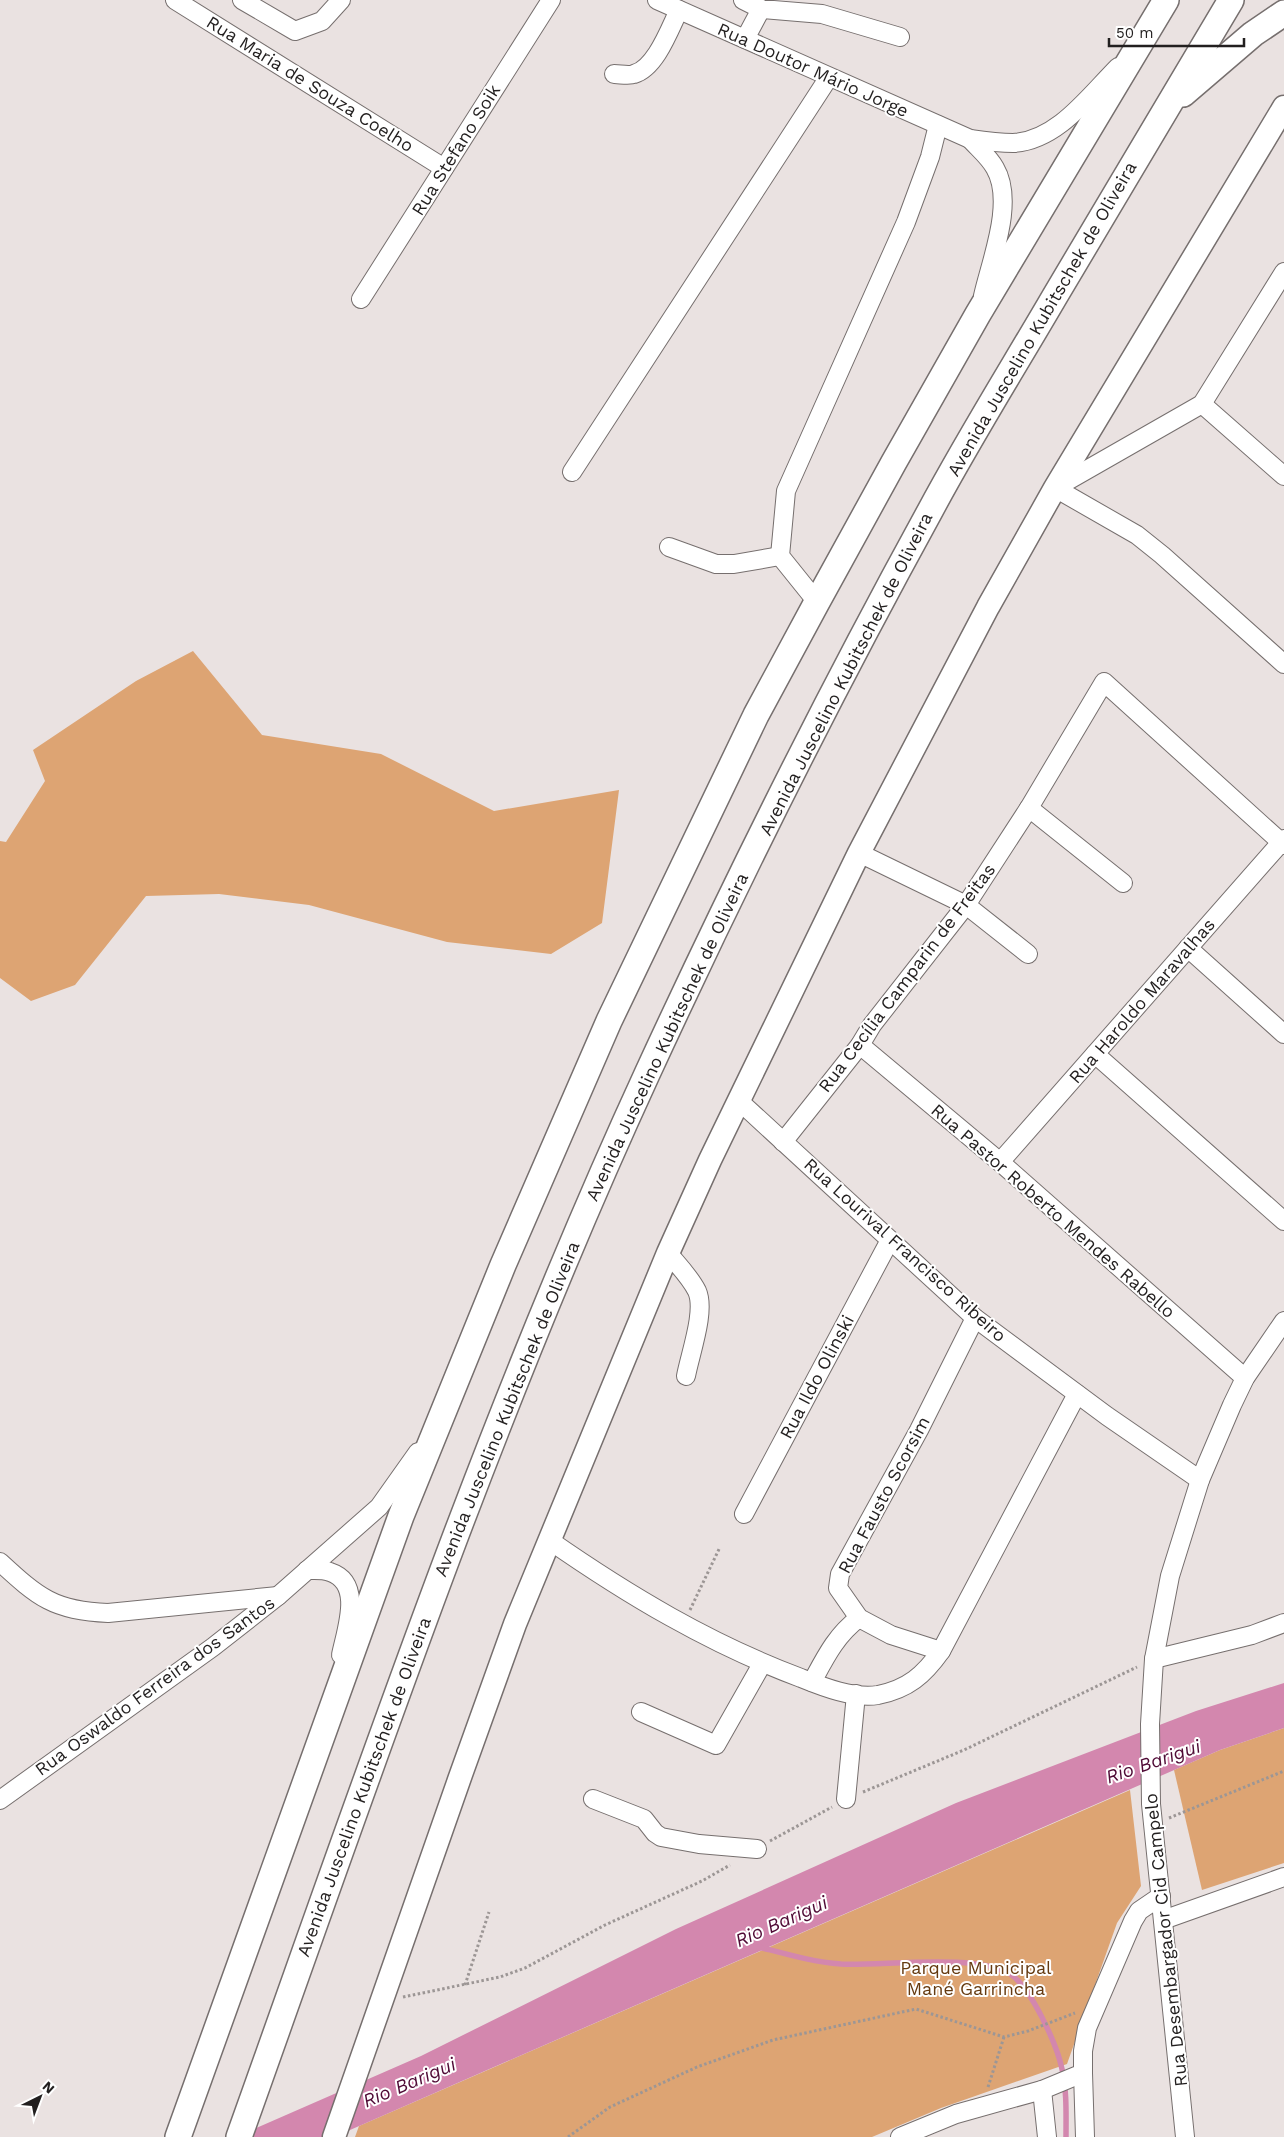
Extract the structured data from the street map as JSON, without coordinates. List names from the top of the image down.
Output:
{
  "streets": {
    "highway": ["Avenida Juscelino Kubitschek de Oliveira"],
    "street": [
      "Rua Doutor Mário Jorge",
      "Rua Maria de Souza Coelho",
      "Rua Stefano Soik",
      "Rua Cecília Camparin de Freitas",
      "Rua Haroldo Maravalhas",
      "Rua Pastor Roberto Mendes Rabello",
      "Rua Lourival Francisco Ribeiro",
      "Rua Ildo Olinski",
      "Rua Fausto Scorsim",
      "Rua Oswaldo Ferreira dos Santos",
      "Rua Desembargador Cid Campelo"
    ]
  },
  "crossings": [
    ["Rua Maria de Souza Coelho", "Rua Stefano Soik"],
    ["Rua Cecília Camparin de Freitas", "Rua Haroldo Maravalhas"],
    ["Rua Cecília Camparin de Freitas", "Rua Pastor Roberto Mendes Rabello"],
    ["Rua Cecília Camparin de Freitas", "Rua Lourival Francisco Ribeiro"],
    ["Rua Haroldo Maravalhas", "Rua Pastor Roberto Mendes Rabello"],
    ["Rua Pastor Roberto Mendes Rabello", "Rua Desembargador Cid Campelo"],
    ["Rua Lourival Francisco Ribeiro", "Rua Ildo Olinski"],
    ["Rua Lourival Francisco Ribeiro", "Rua Fausto Scorsim"],
    ["Rua Lourival Francisco Ribeiro", "Rua Desembargador Cid Campelo"]
  ],
  "water": ["Rio Barigui"],
  "parks": ["Parque Municipal Mané Garrincha"],
  "scale_bar": "50 m",
  "north": "top right"
}
